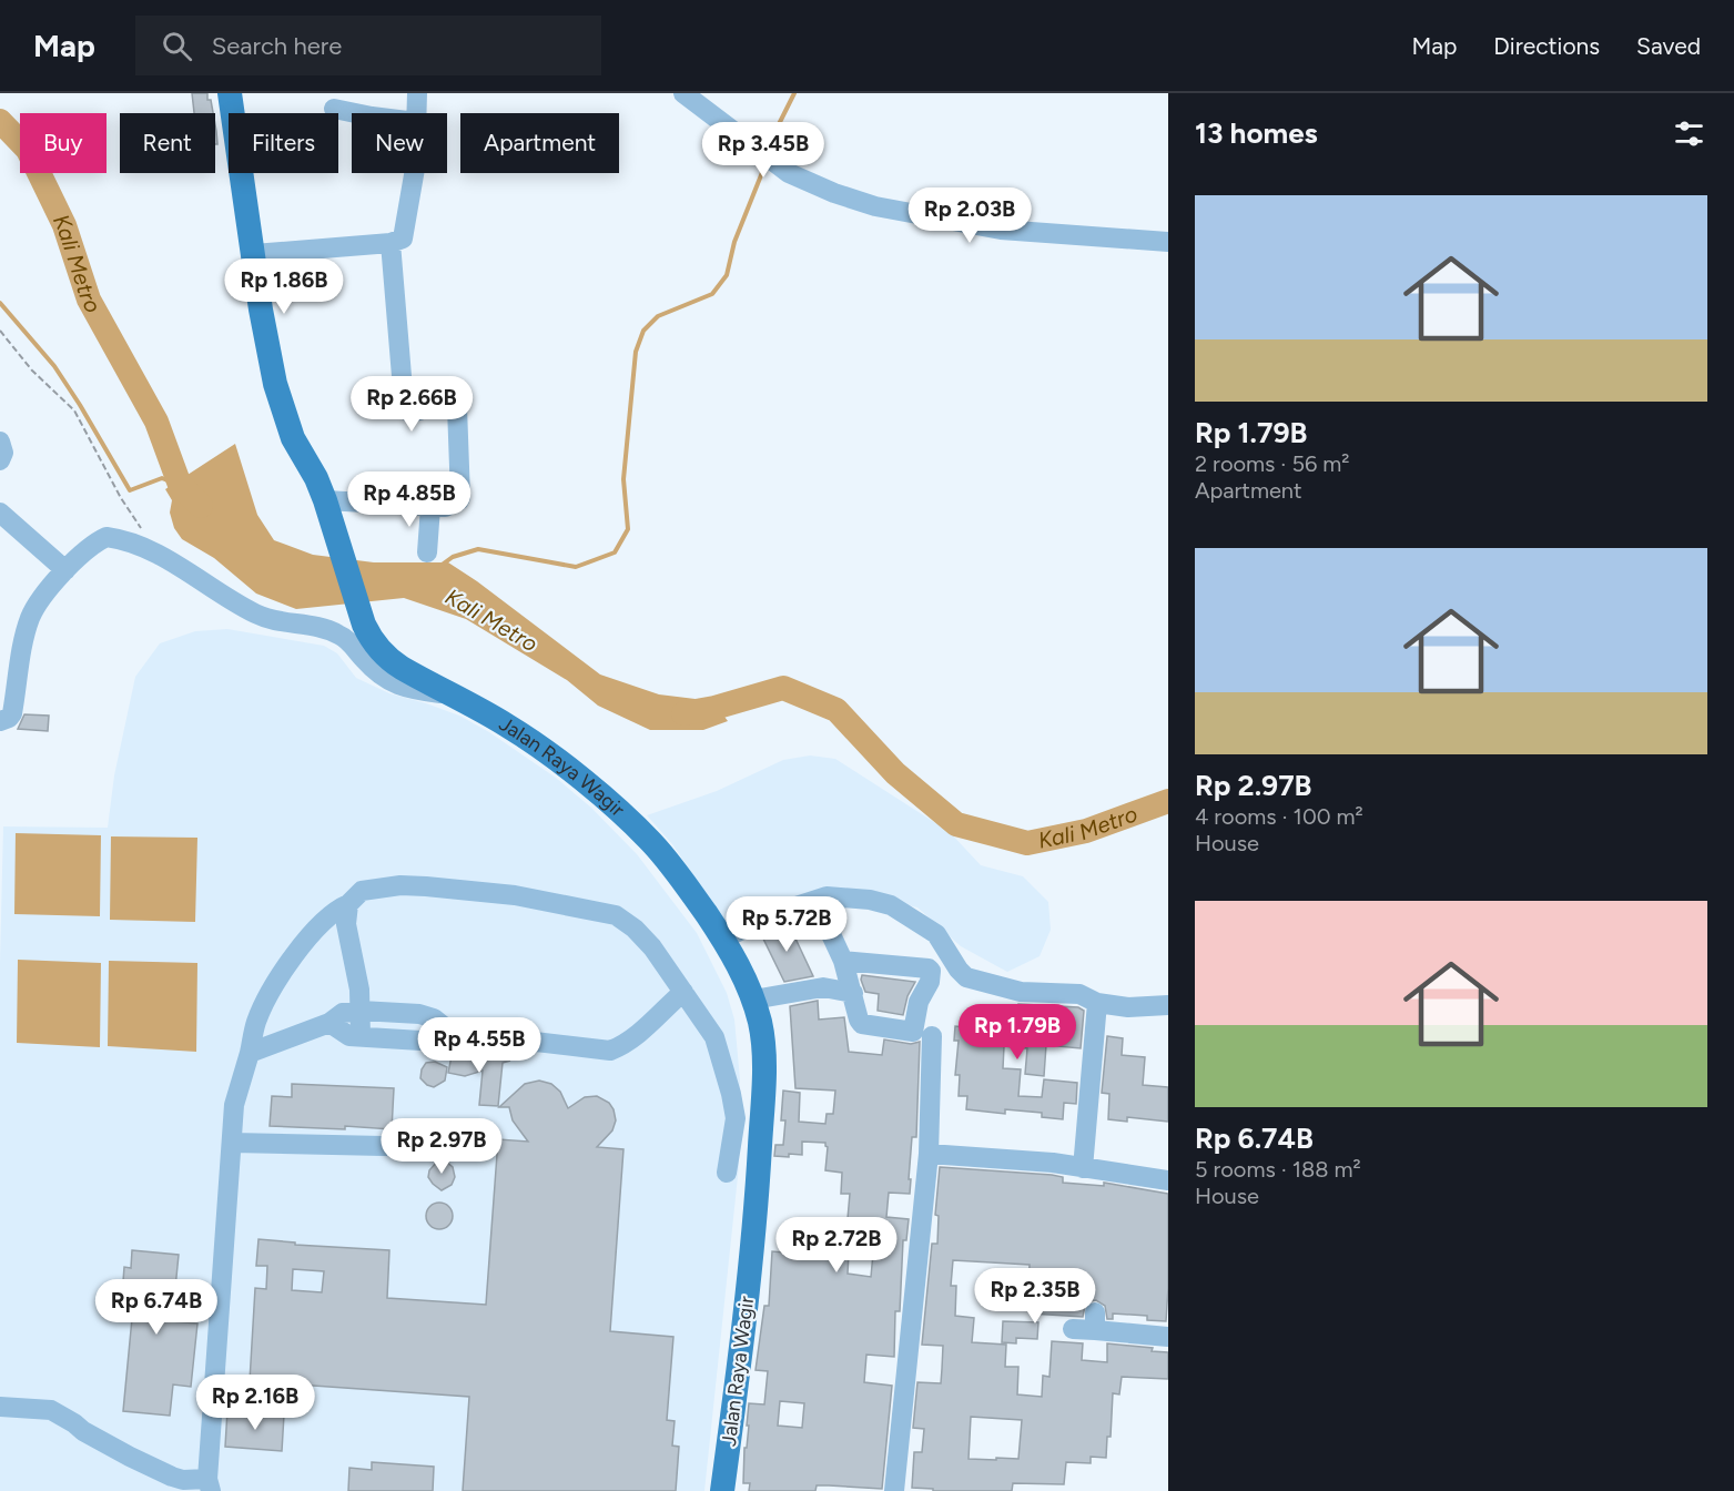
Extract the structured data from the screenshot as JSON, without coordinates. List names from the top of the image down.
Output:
{
  "streets": {
    "main road": ["Jalan Raya Wagir"]
  },
  "water": ["Kali Metro"],
  "page": {
    "header": "Map",
    "search": "Search here",
    "nav": ["Map", "Directions", "Saved"],
    "heading": "13 homes",
    "chip": [
      "Buy",
      "Rent",
      "Filters",
      "New",
      "Apartment"
    ],
    "price": [
      "Rp 3.45B",
      "Rp 2.03B",
      "Rp 1.86B",
      "Rp 2.66B",
      "Rp 4.85B",
      "Rp 5.72B",
      "Rp 1.79B",
      "Rp 4.55B",
      "Rp 2.97B",
      "Rp 2.72B",
      "Rp 2.35B",
      "Rp 6.74B",
      "Rp 2.16B"
    ],
    "list": [
      {
        "name": "Rp 1.79B",
        "note": "2 rooms · 56 m² · Apartment"
      },
      {
        "name": "Rp 2.97B",
        "note": "4 rooms · 100 m² · House"
      },
      {
        "name": "Rp 6.74B",
        "note": "5 rooms · 188 m² · House"
      }
    ]
  }
}
